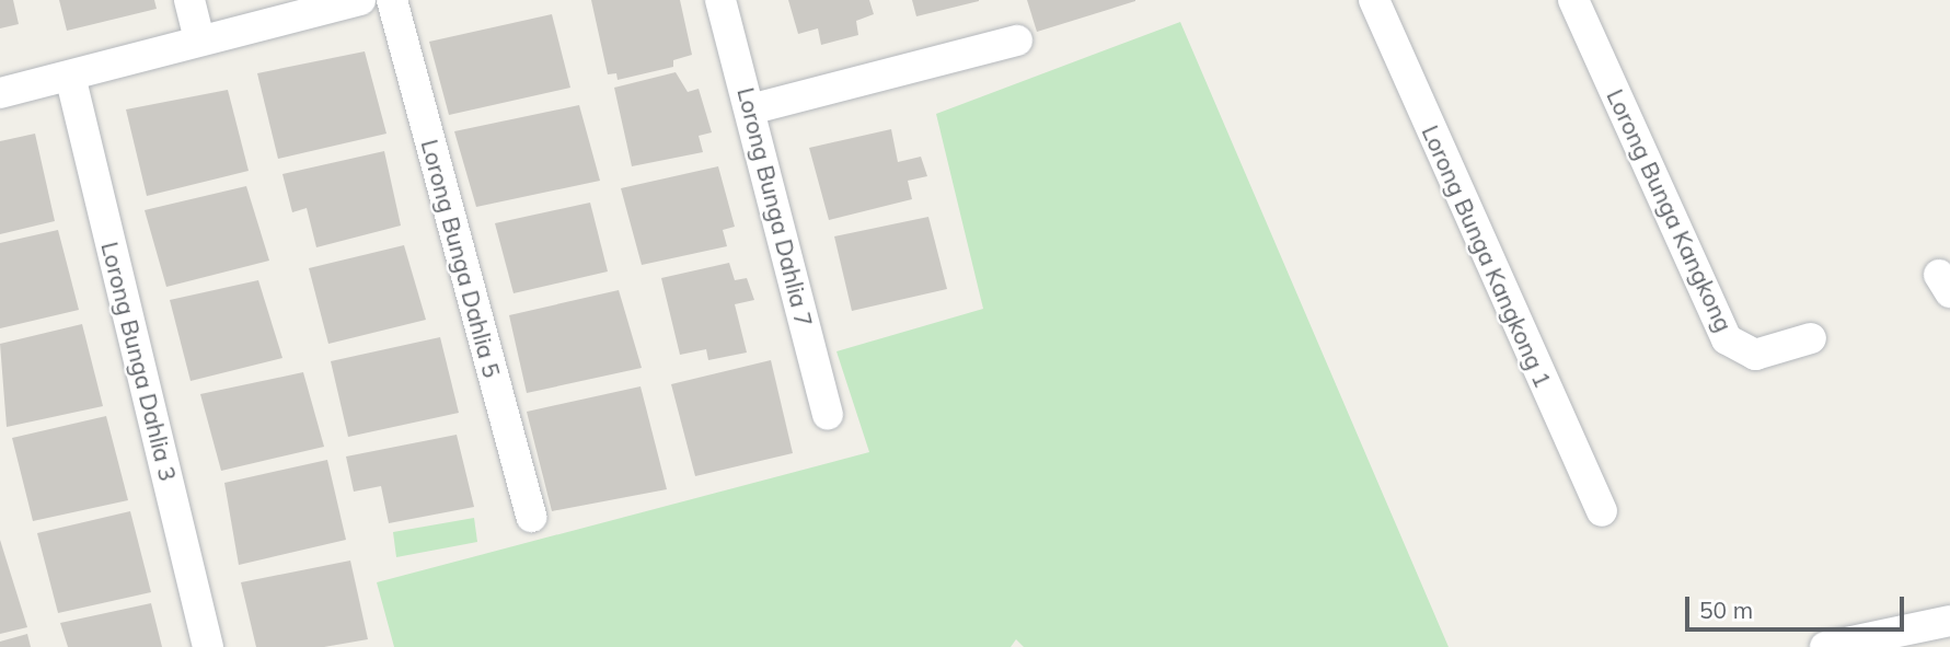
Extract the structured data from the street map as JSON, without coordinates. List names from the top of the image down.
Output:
{
  "streets": {
    "street": [
      "Lorong Bunga Dahlia 7",
      "Lorong Bunga Kangkong",
      "Lorong Bunga Kangkong 1",
      "Lorong Bunga Dahlia 5",
      "Lorong Bunga Dahlia 3"
    ]
  },
  "scale_bar": "50 m"
}
